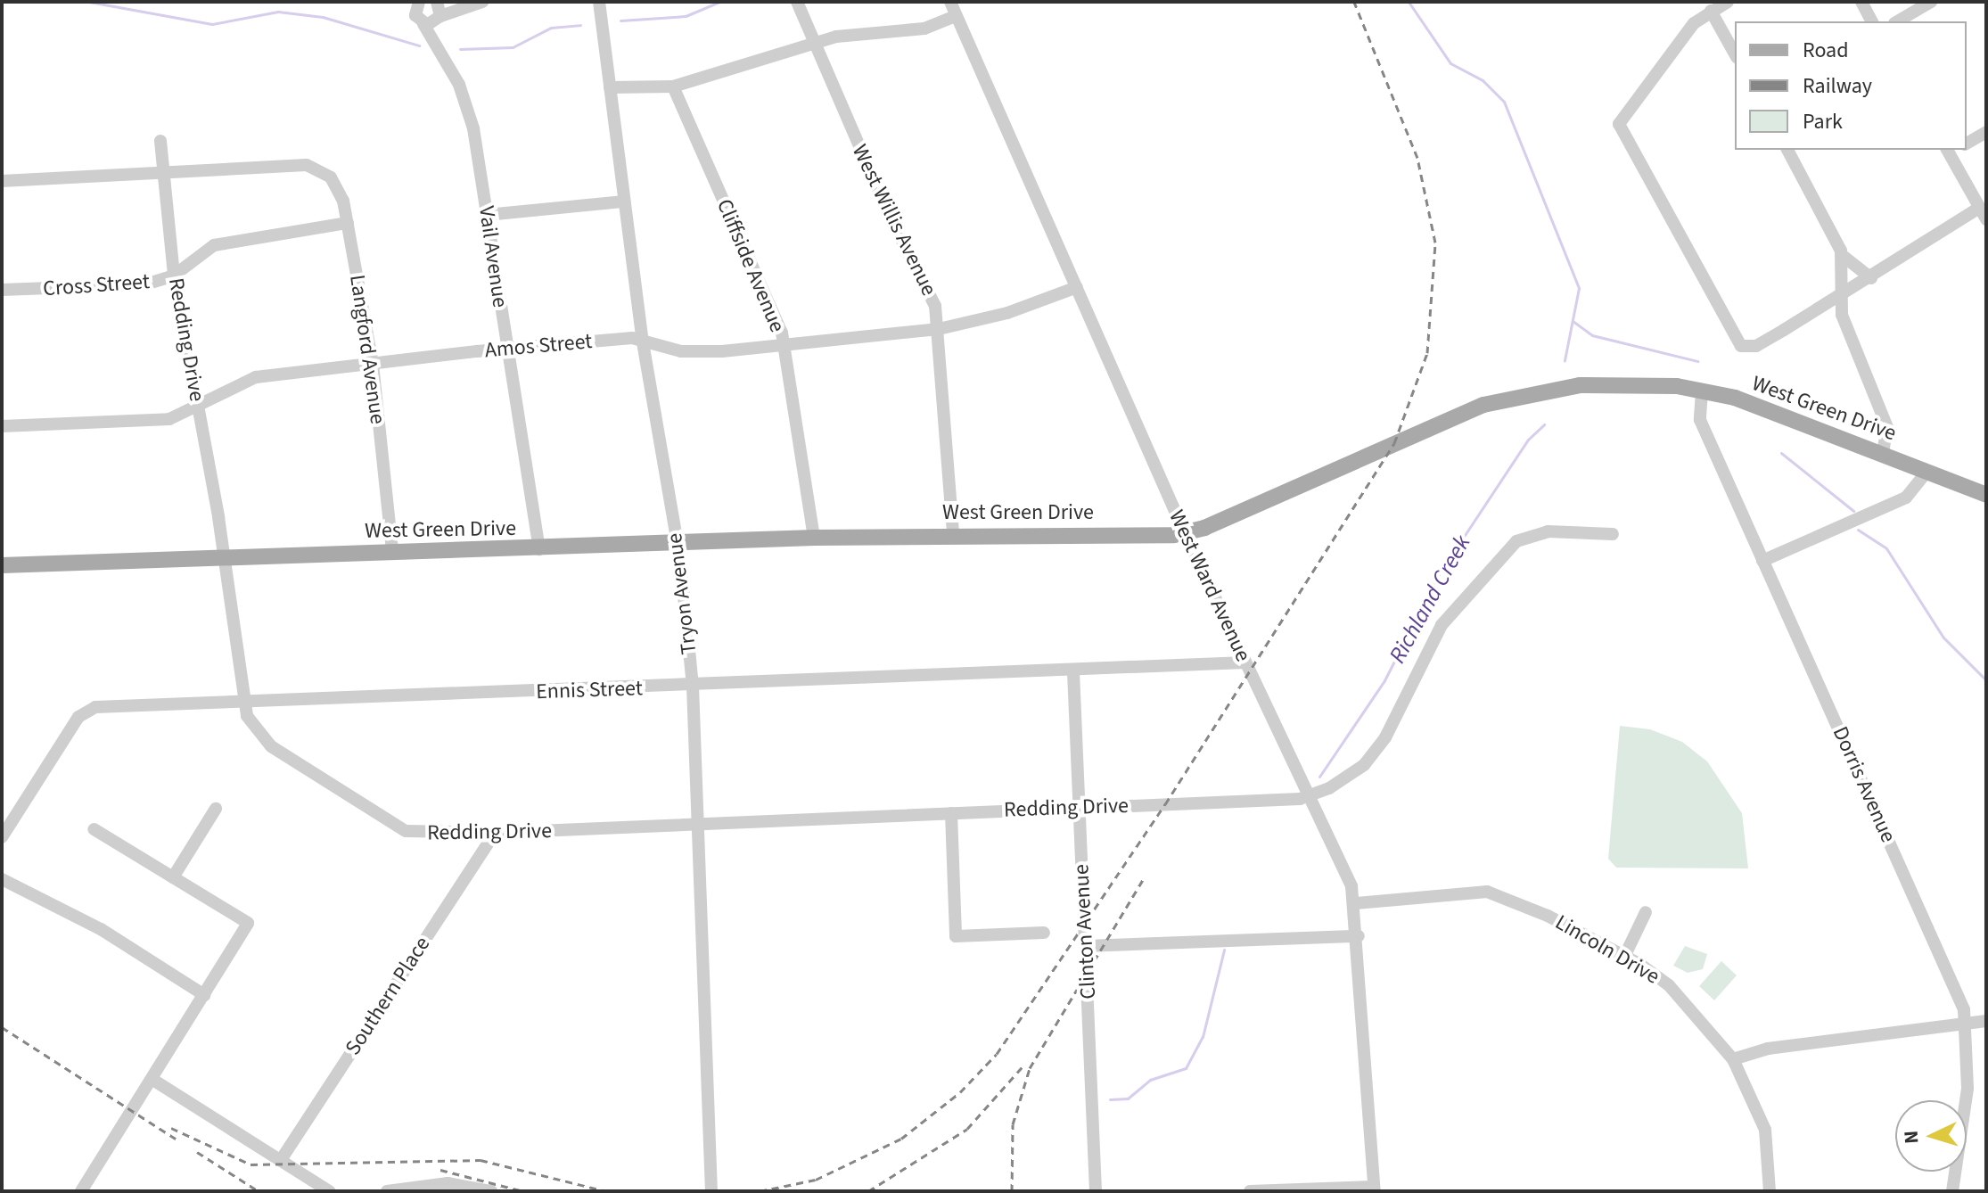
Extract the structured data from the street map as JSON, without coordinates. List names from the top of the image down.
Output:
{
  "streets": {
    "main road": ["West Green Drive"],
    "street": [
      "West Willis Avenue",
      "Vail Avenue",
      "Cliffside Avenue",
      "Cross Street",
      "Redding Drive",
      "Amos Street",
      "Langford Avenue",
      "West Ward Avenue",
      "Tryon Avenue",
      "Ennis Street",
      "Dorris Avenue",
      "Clinton Avenue",
      "Lincoln Drive",
      "Southern Place"
    ]
  },
  "crossings": [
    ["West Willis Avenue", "Amos Street"],
    ["West Willis Avenue", "West Green Drive"],
    ["Vail Avenue", "Amos Street"],
    ["Vail Avenue", "West Green Drive"],
    ["Cliffside Avenue", "Amos Street"],
    ["Cliffside Avenue", "West Green Drive"],
    ["Cross Street", "Redding Drive"],
    ["Cross Street", "Langford Avenue"],
    ["Redding Drive", "Amos Street"],
    ["Redding Drive", "Langford Avenue"],
    ["Redding Drive", "West Green Drive"],
    ["Redding Drive", "West Ward Avenue"],
    ["Redding Drive", "Tryon Avenue"],
    ["Redding Drive", "Ennis Street"],
    ["Redding Drive", "Clinton Avenue"],
    ["Redding Drive", "Southern Place"],
    ["Amos Street", "Langford Avenue"],
    ["Amos Street", "West Ward Avenue"],
    ["Amos Street", "Tryon Avenue"],
    ["Langford Avenue", "West Green Drive"],
    ["West Green Drive", "West Ward Avenue"],
    ["West Green Drive", "Tryon Avenue"],
    ["West Green Drive", "Dorris Avenue"],
    ["West Ward Avenue", "Ennis Street"],
    ["West Ward Avenue", "Lincoln Drive"],
    ["Tryon Avenue", "Ennis Street"],
    ["Ennis Street", "Clinton Avenue"]
  ],
  "water": ["Richland Creek"],
  "legend": ["Road", "Railway", "Park"],
  "north": "left"
}
